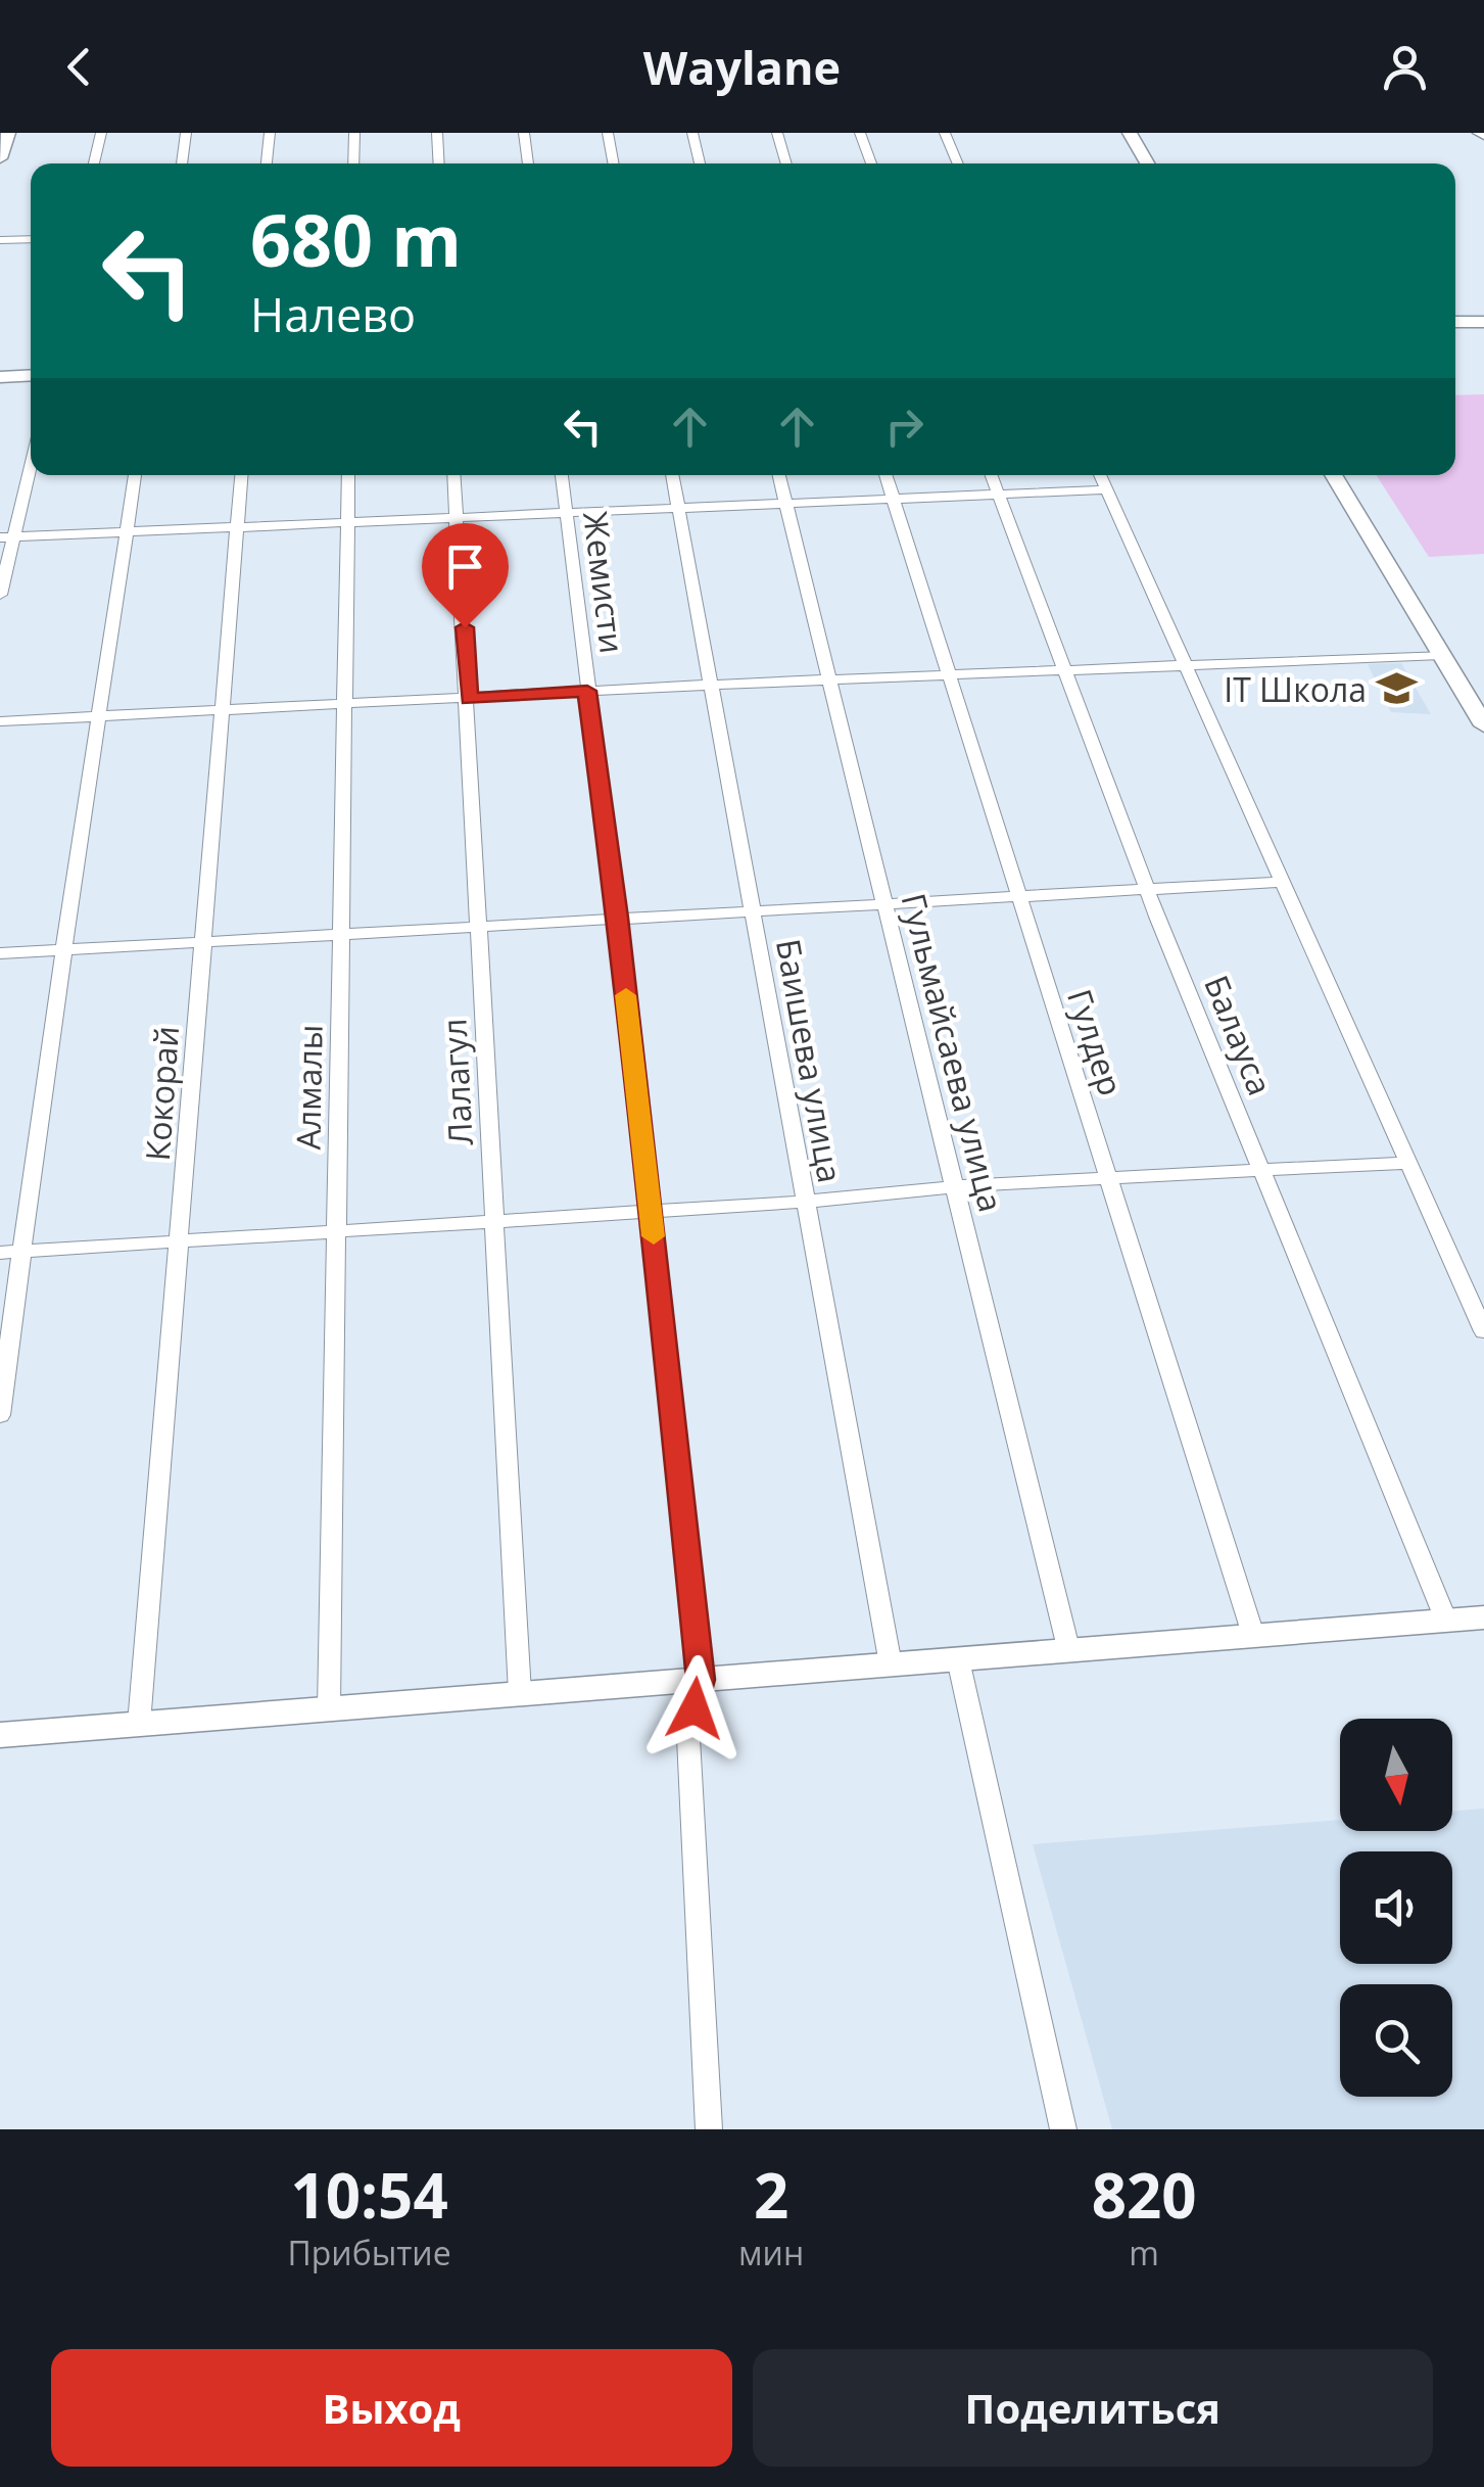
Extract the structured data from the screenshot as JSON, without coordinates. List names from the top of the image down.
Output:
{
  "streets": {
    "street": [
      "Жемисти",
      "Балауса",
      "Гулдер",
      "Гульмайсаева улица",
      "Баишева улица",
      "Лалагул",
      "Алмалы",
      "Кокорай"
    ]
  },
  "places": {
    "school or university": ["IT Школа"]
  },
  "north": "bottom",
  "page": {
    "header": "Waylane",
    "turn": ["680 m", "Налево"],
    "eta": [
      "10:54",
      "Прибытие",
      "2",
      "мин",
      "820",
      "m"
    ],
    "buttons": ["Выход", "Поделиться"]
  }
}
